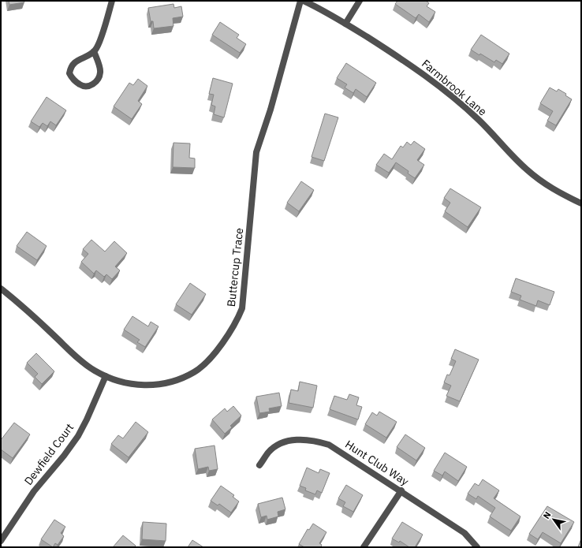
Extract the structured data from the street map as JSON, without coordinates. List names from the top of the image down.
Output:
{
  "streets": {
    "street": [
      "Farmbrook Lane",
      "Buttercup Trace",
      "Dewfield Court",
      "Hunt Club Way"
    ]
  },
  "crossings": [
    ["Buttercup Trace", "Dewfield Court"]
  ],
  "north": "top left"
}
